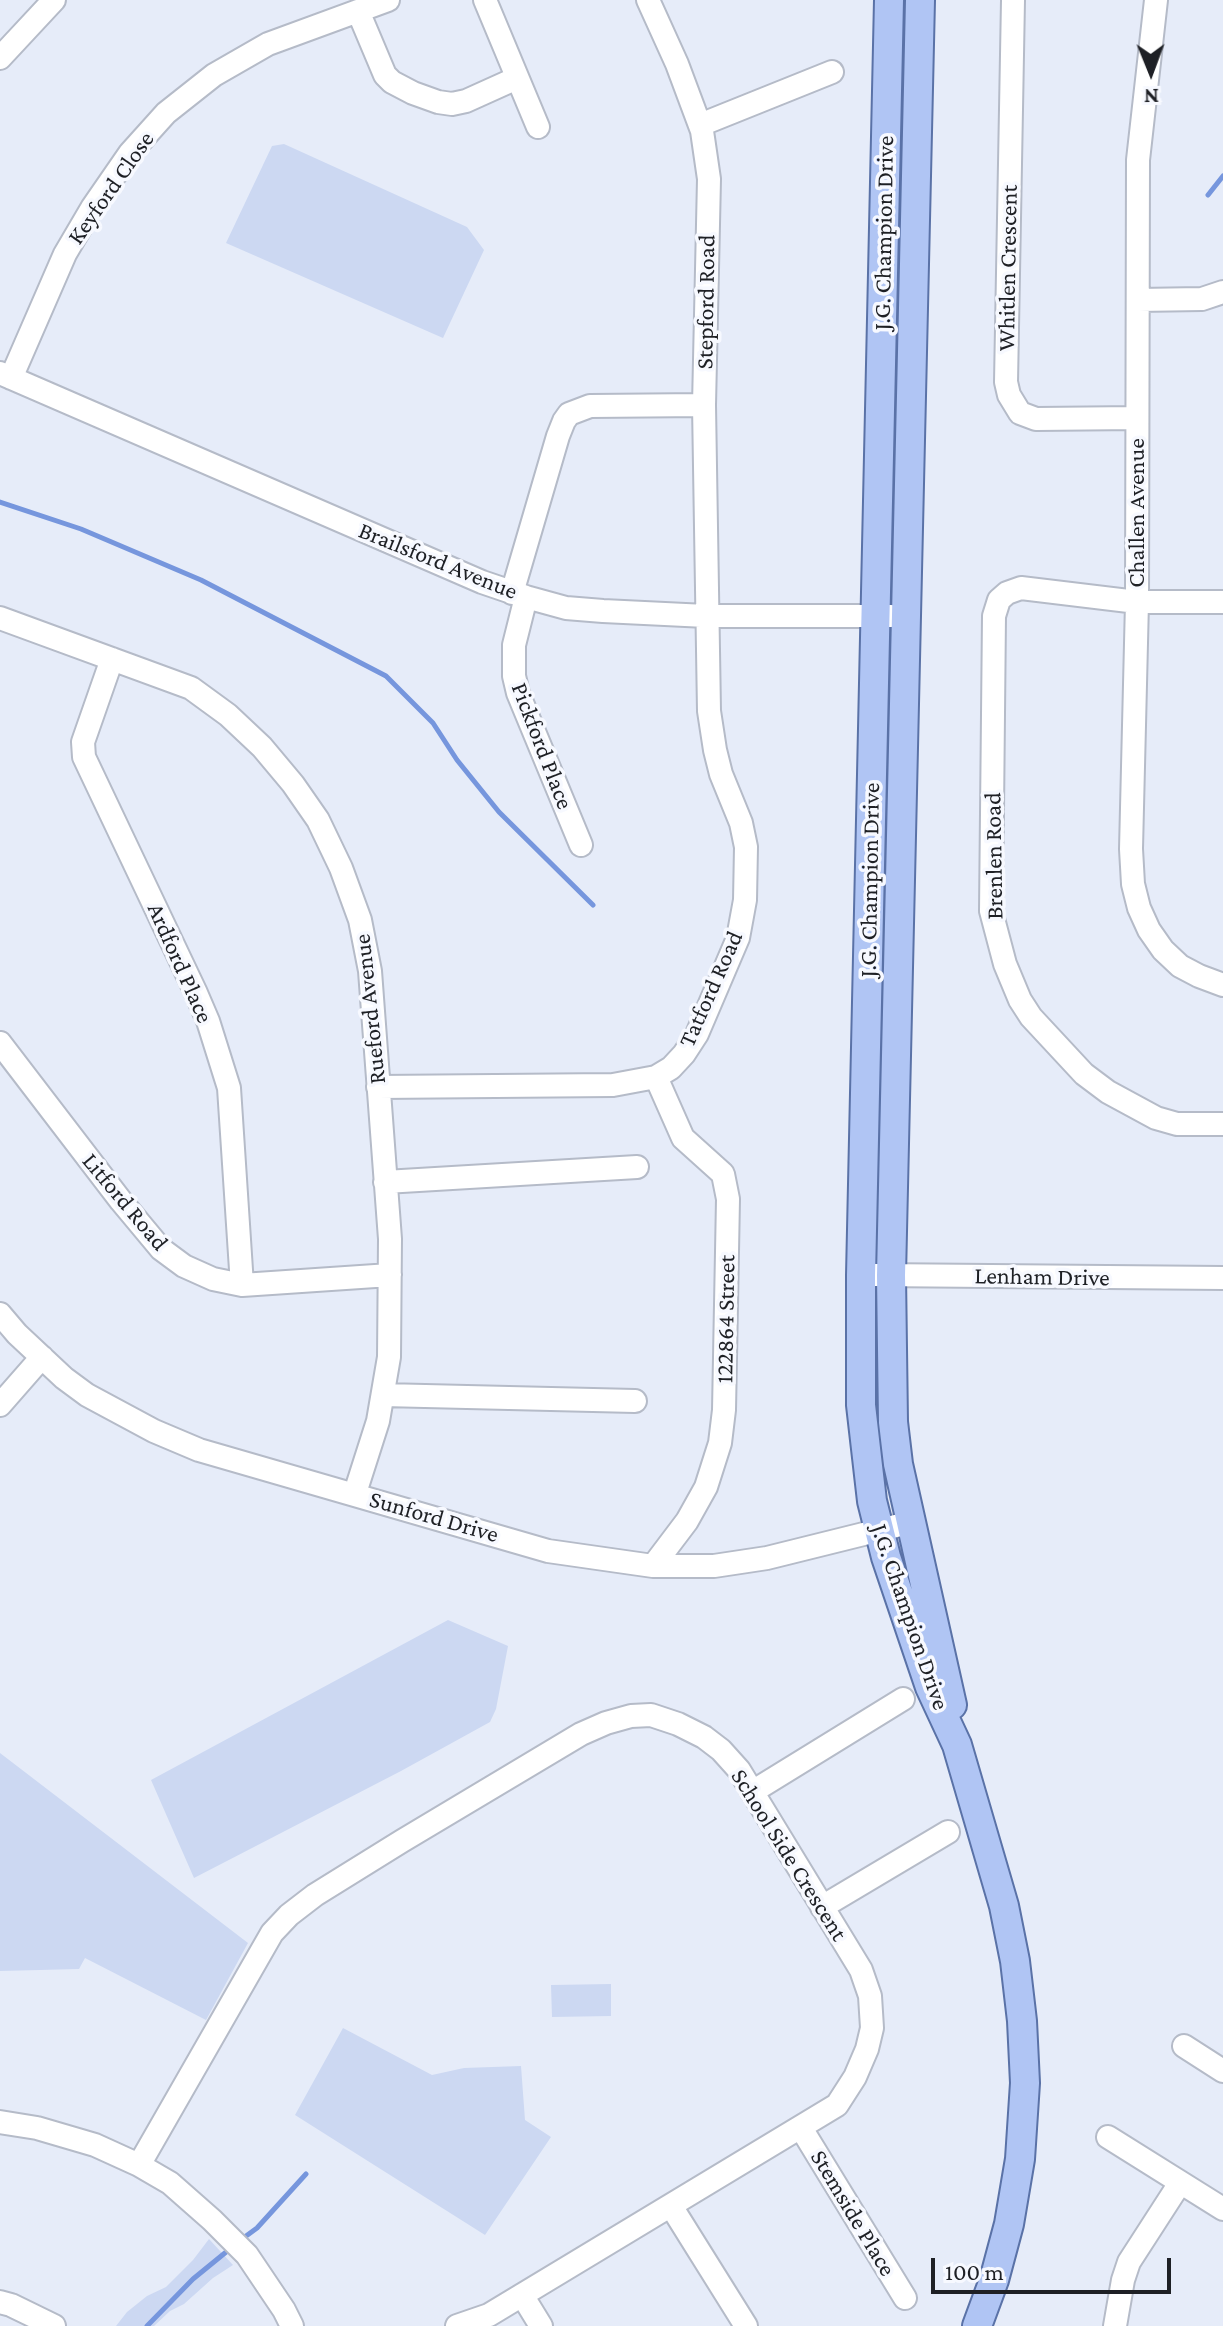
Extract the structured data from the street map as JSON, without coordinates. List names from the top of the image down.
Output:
{
  "streets": {
    "main road": ["J.G. Champion Drive"],
    "street": [
      "Keyford Close",
      "Whitlen Crescent",
      "Stepford Road",
      "Challen Avenue",
      "Brailsford Avenue",
      "Pickford Place",
      "Brenlen Road",
      "Ardford Place",
      "Tatford Road",
      "Rueford Avenue",
      "Litford Road",
      "Lenham Drive",
      "122864 Street",
      "Sunford Drive",
      "School Side Crescent",
      "Stemside Place"
    ]
  },
  "crossings": [
    ["Keyford Close", "Brailsford Avenue"],
    ["J.G. Champion Drive", "Brailsford Avenue"],
    ["J.G. Champion Drive", "Lenham Drive"],
    ["J.G. Champion Drive", "Sunford Drive"],
    ["Whitlen Crescent", "Challen Avenue"],
    ["Stepford Road", "Brailsford Avenue"],
    ["Stepford Road", "Pickford Place"],
    ["Stepford Road", "Tatford Road"],
    ["Challen Avenue", "Brenlen Road"],
    ["Brailsford Avenue", "Pickford Place"],
    ["Brailsford Avenue", "Tatford Road"],
    ["Ardford Place", "Rueford Avenue"],
    ["Ardford Place", "Litford Road"],
    ["Tatford Road", "122864 Street"],
    ["Rueford Avenue", "Litford Road"],
    ["Rueford Avenue", "Sunford Drive"],
    ["122864 Street", "Sunford Drive"],
    ["School Side Crescent", "Stemside Place"]
  ],
  "scale_bar": "100 m",
  "north": "bottom"
}
